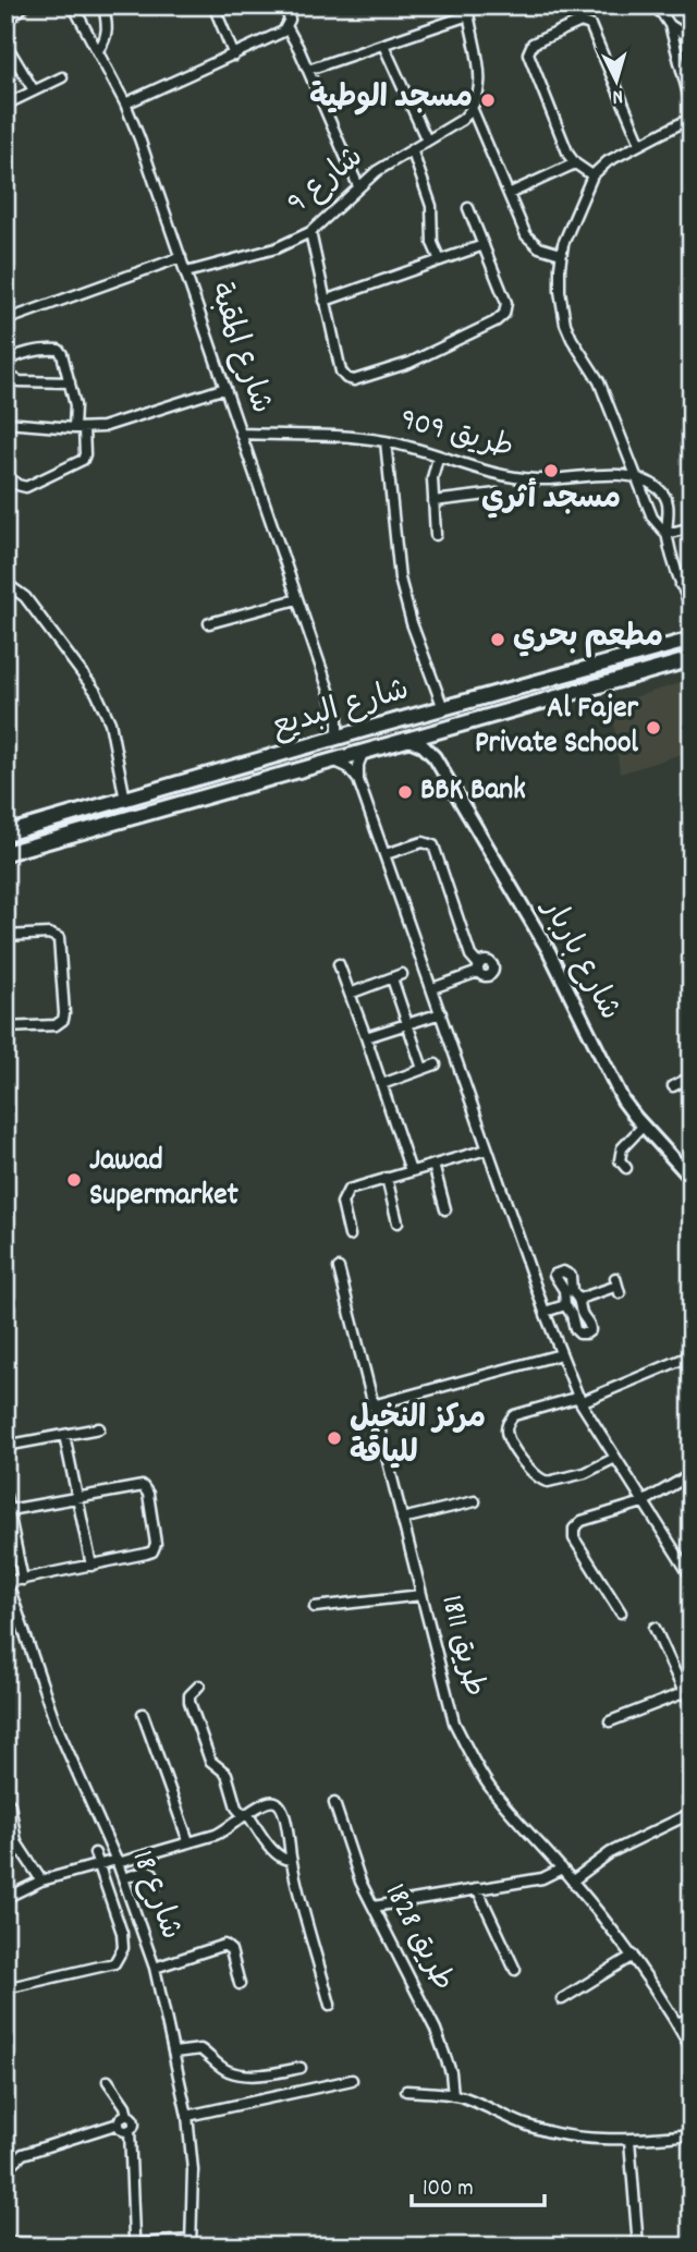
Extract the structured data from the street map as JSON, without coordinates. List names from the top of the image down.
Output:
{
  "streets": {
    "main road": ["شارع البديع"],
    "street": [
      "شارع 9",
      "شارع المقبة",
      "طريق 909",
      "شارع باربار",
      "طريق 1811",
      "شارع 18",
      "طريق 1828"
    ]
  },
  "crossings": [
    ["شارع 9", "شارع المقبة"],
    ["شارع المقبة", "طريق 909"],
    ["شارع المقبة", "شارع البديع"],
    ["شارع البديع", "شارع باربار"]
  ],
  "places": [
    "مسجد الوطية",
    "مسجد أثري",
    "مطعم بحري",
    "Al Fajer Private School",
    "BBK Bank",
    "Jawad Supermarket",
    "مركز النخيل للياقة"
  ],
  "scale_bar": "100 m",
  "north": "bottom"
}
